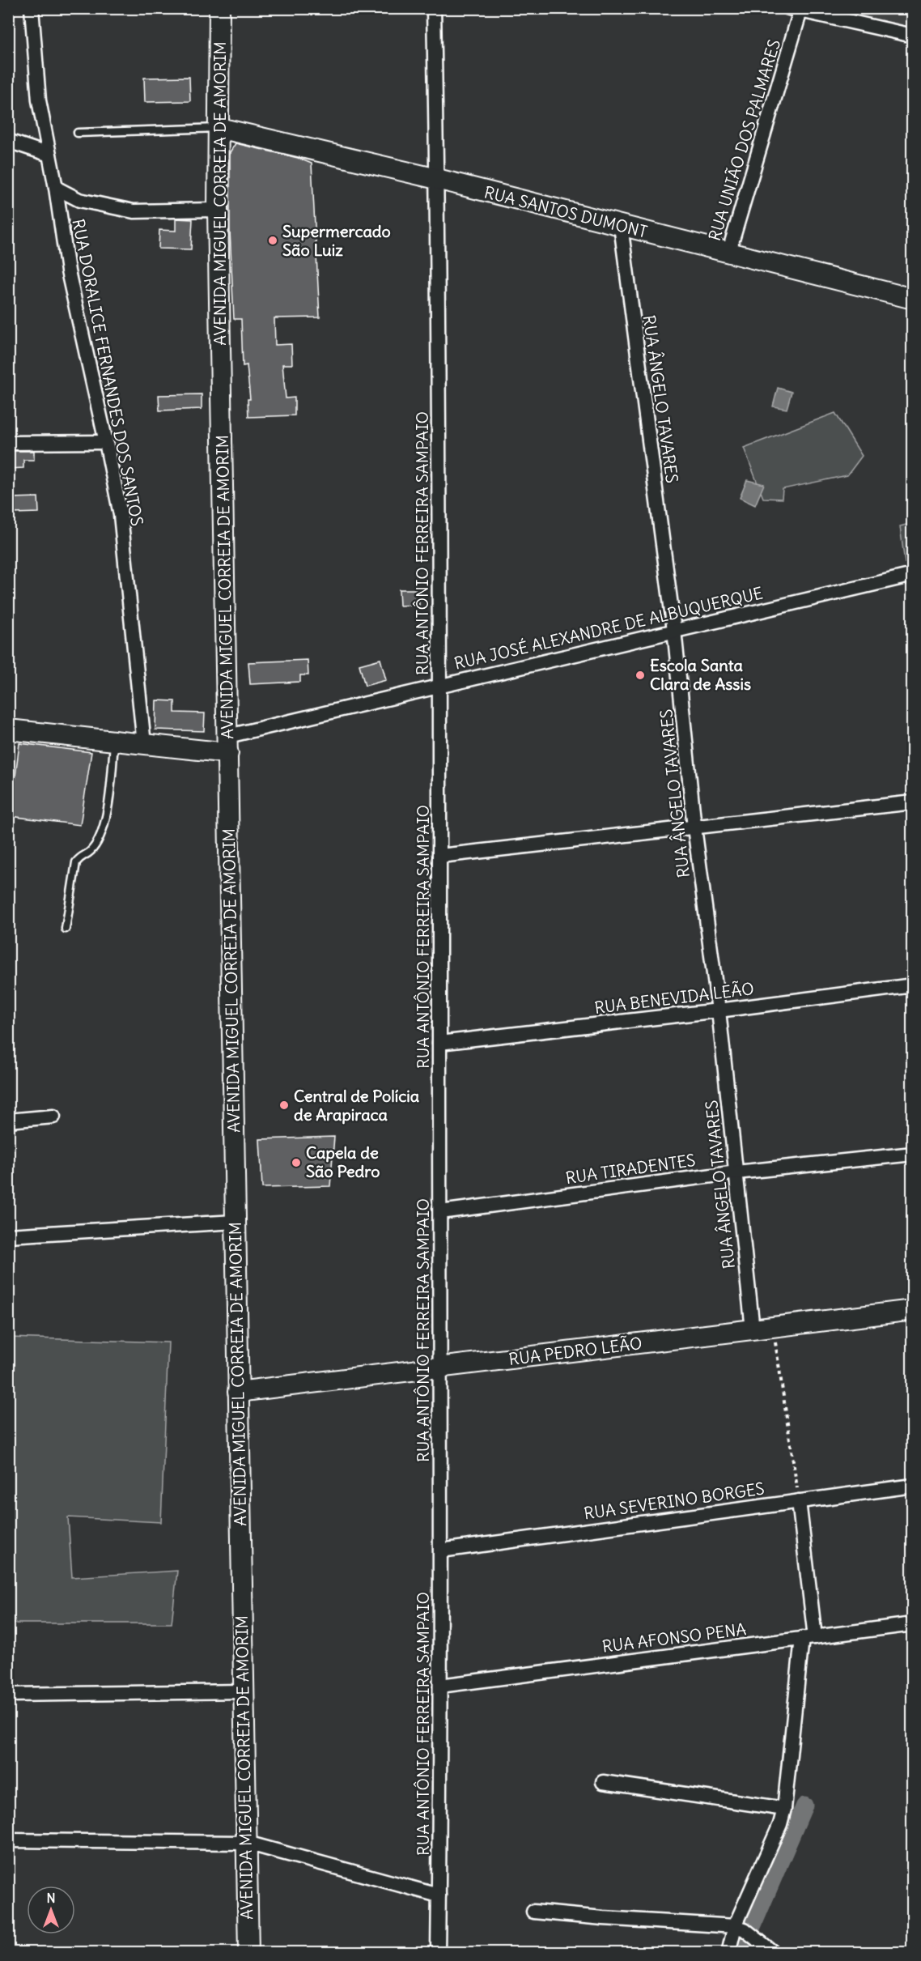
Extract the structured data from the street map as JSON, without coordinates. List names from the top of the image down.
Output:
{
  "streets": {
    "street": [
      "RUA UNIÃO DOS PALMARES",
      "AVENIDA MIGUEL CORREIA DE AMORIM",
      "RUA SANTOS DUMONT",
      "RUA DORALICE FERNANDES DOS SANTOS",
      "RUA ÂNGELO TAVARES",
      "RUA ANTÔNIO FERREIRA SAMPAIO",
      "RUA JOSÉ ALEXANDRE DE ALBUQUERQUE",
      "RUA BENEVIDA LEÃO",
      "RUA TIRADENTES",
      "RUA PEDRO LEÃO",
      "RUA SEVERINO BORGES",
      "RUA AFONSO PENA"
    ]
  },
  "crossings": [
    ["RUA UNIÃO DOS PALMARES", "RUA SANTOS DUMONT"],
    ["AVENIDA MIGUEL CORREIA DE AMORIM", "RUA SANTOS DUMONT"],
    ["AVENIDA MIGUEL CORREIA DE AMORIM", "RUA JOSÉ ALEXANDRE DE ALBUQUERQUE"],
    ["AVENIDA MIGUEL CORREIA DE AMORIM", "RUA PEDRO LEÃO"],
    ["RUA SANTOS DUMONT", "RUA ÂNGELO TAVARES"],
    ["RUA SANTOS DUMONT", "RUA ANTÔNIO FERREIRA SAMPAIO"],
    ["RUA ÂNGELO TAVARES", "RUA JOSÉ ALEXANDRE DE ALBUQUERQUE"],
    ["RUA ÂNGELO TAVARES", "RUA BENEVIDA LEÃO"],
    ["RUA ÂNGELO TAVARES", "RUA TIRADENTES"],
    ["RUA ÂNGELO TAVARES", "RUA PEDRO LEÃO"],
    ["RUA ANTÔNIO FERREIRA SAMPAIO", "RUA JOSÉ ALEXANDRE DE ALBUQUERQUE"],
    ["RUA ANTÔNIO FERREIRA SAMPAIO", "RUA BENEVIDA LEÃO"],
    ["RUA ANTÔNIO FERREIRA SAMPAIO", "RUA TIRADENTES"],
    ["RUA ANTÔNIO FERREIRA SAMPAIO", "RUA PEDRO LEÃO"],
    ["RUA ANTÔNIO FERREIRA SAMPAIO", "RUA SEVERINO BORGES"],
    ["RUA ANTÔNIO FERREIRA SAMPAIO", "RUA AFONSO PENA"]
  ],
  "places": [
    "Supermercado São Luiz",
    "Escola Santa Clara de Assis",
    "Central de Polícia de Arapiraca",
    "Capela de São Pedro"
  ],
  "north": "top"
}
